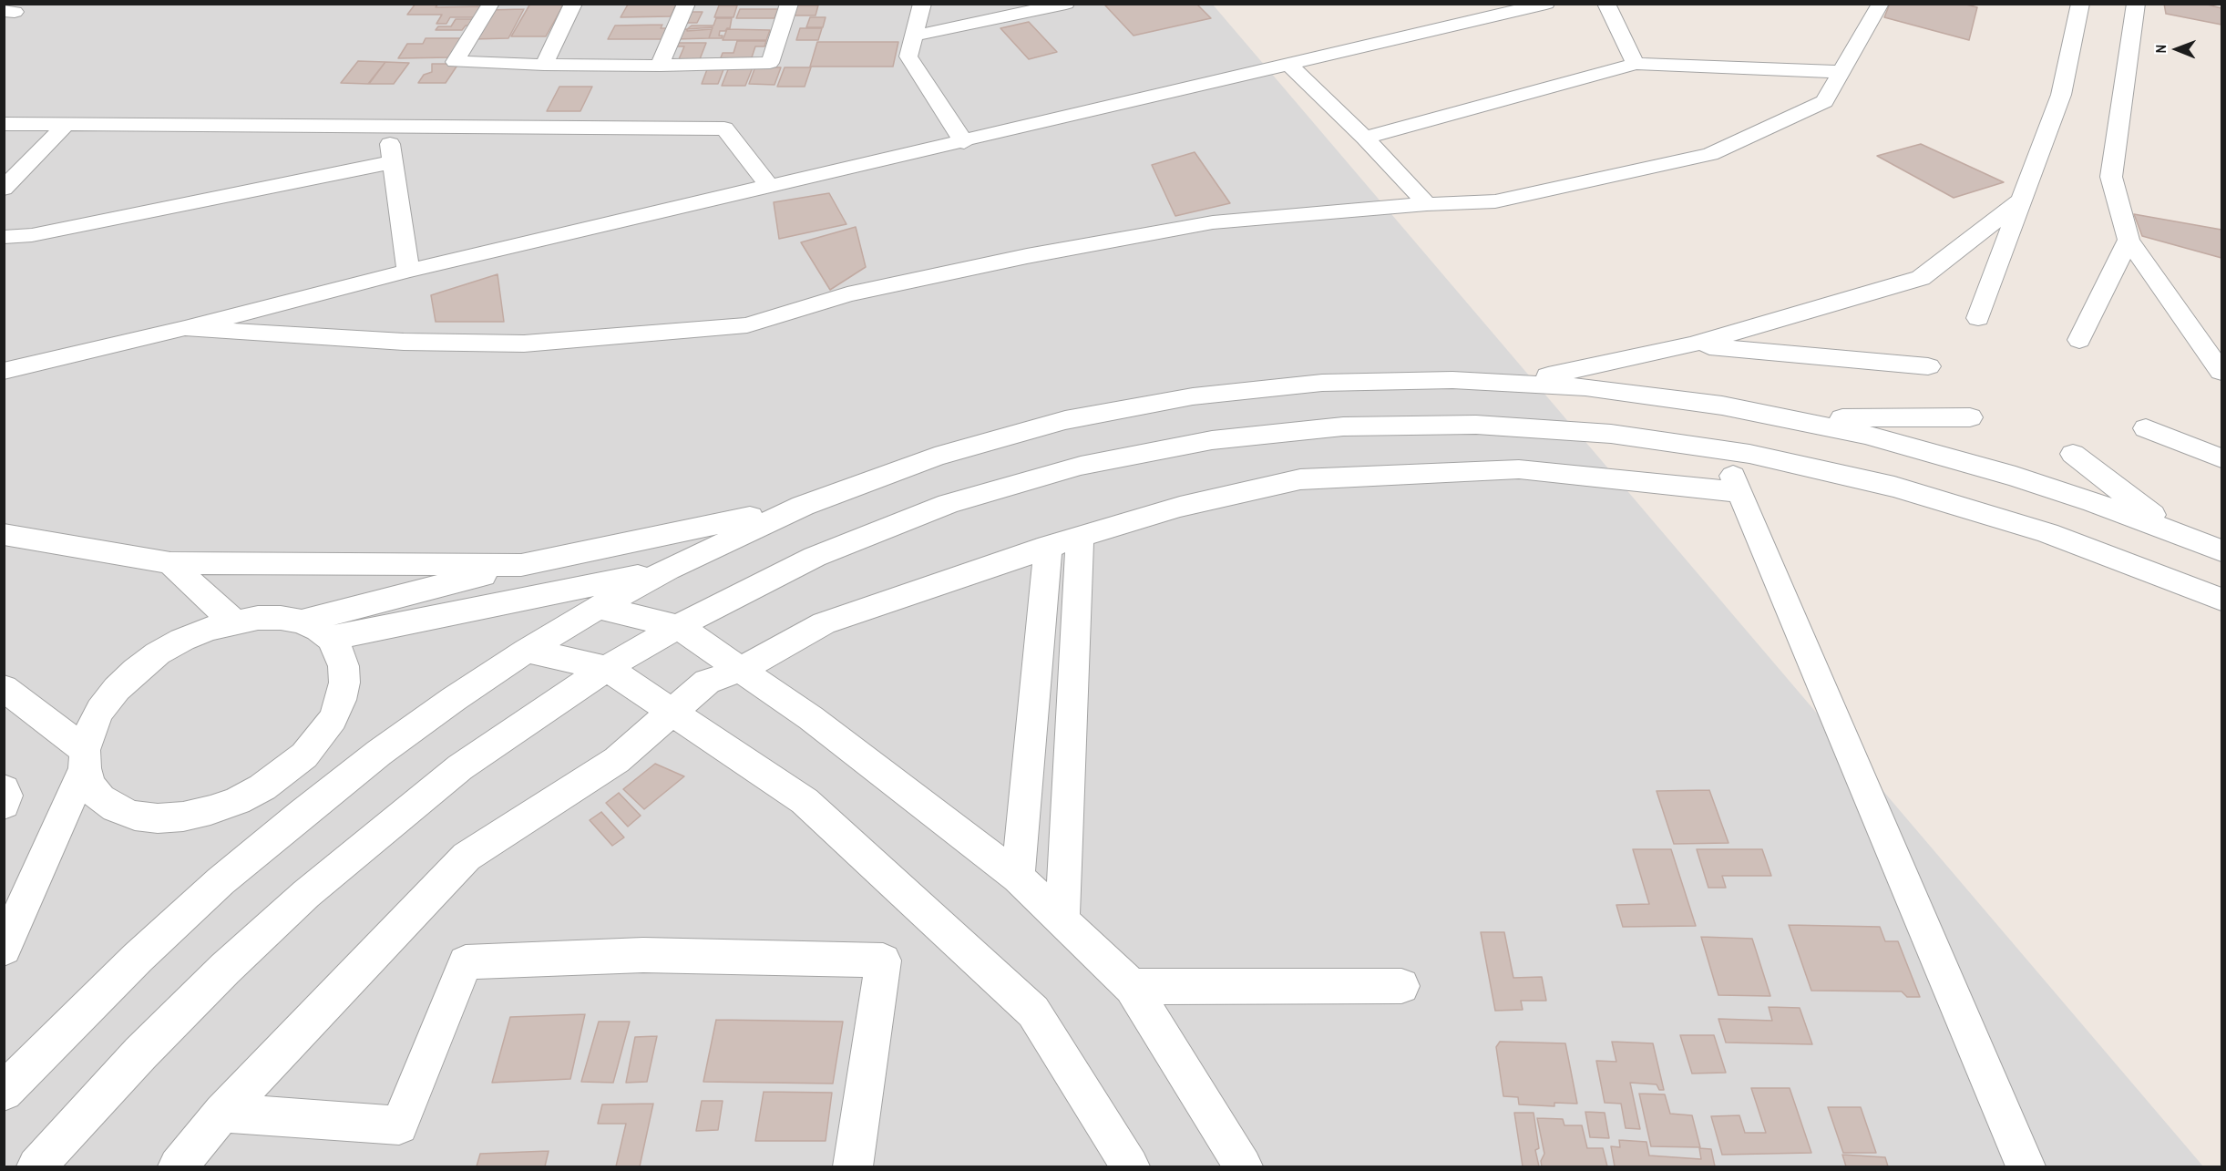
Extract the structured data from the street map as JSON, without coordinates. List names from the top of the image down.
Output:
{
  "north": "left"
}
